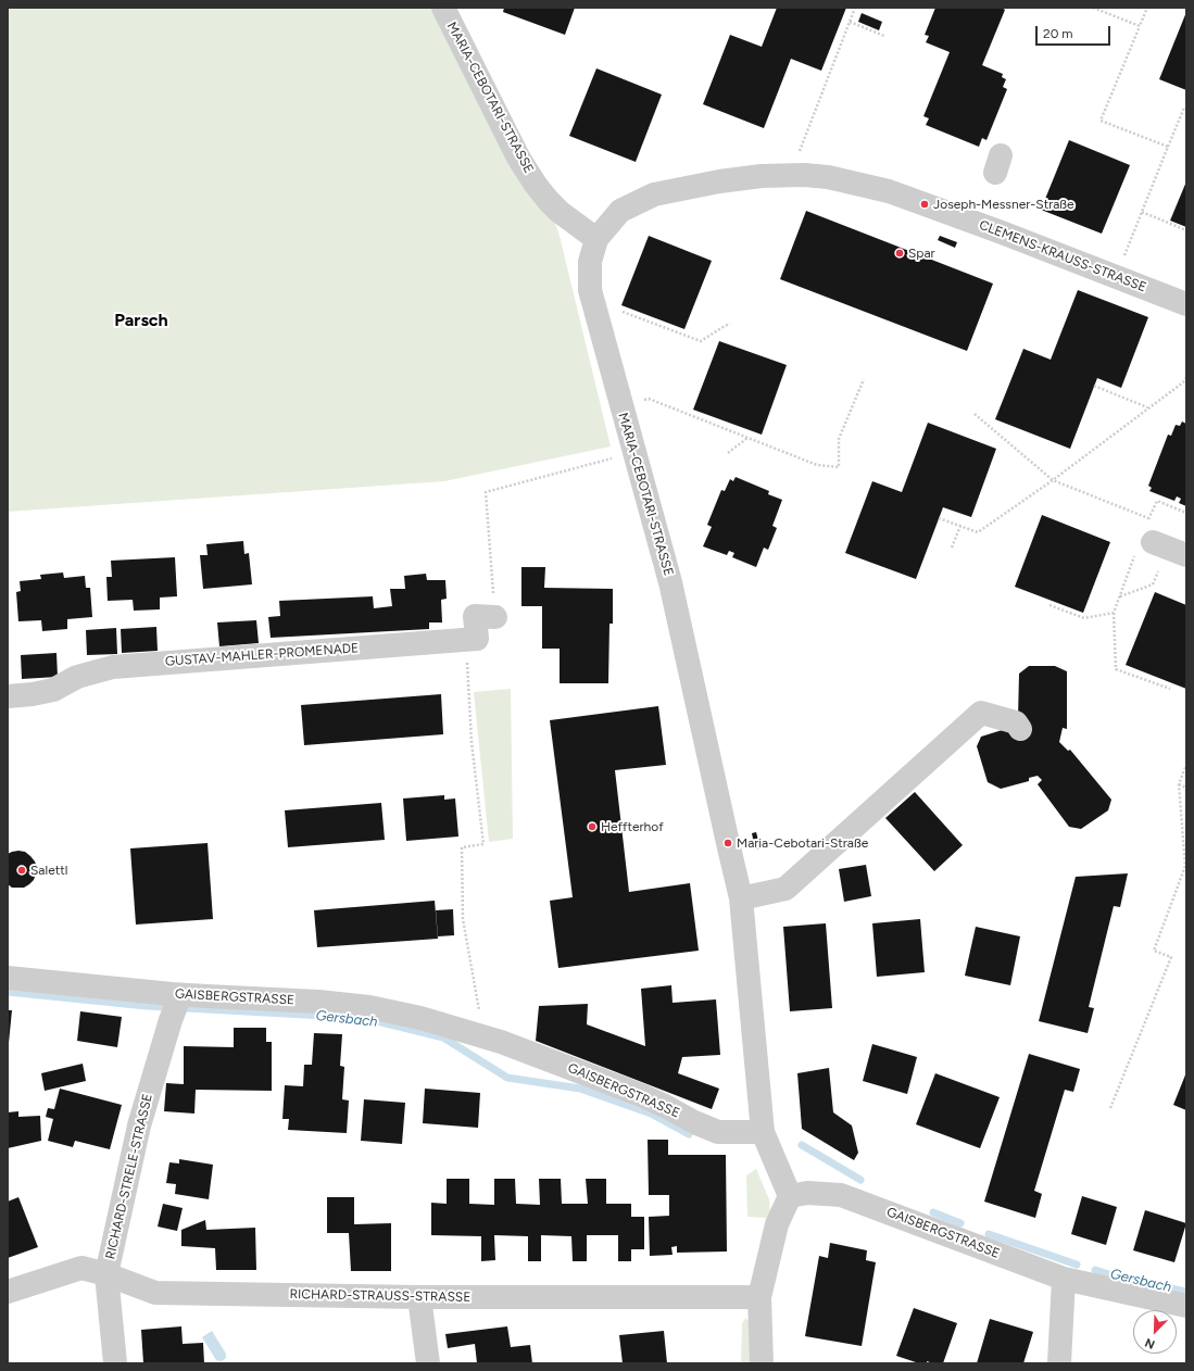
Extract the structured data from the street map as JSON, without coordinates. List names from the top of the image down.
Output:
{
  "streets": {
    "street": [
      "MARIA-CEBOTARI-STRASSE",
      "CLEMENS-KRAUSS-STRASSE",
      "GUSTAV-MAHLER-PROMENADE",
      "GAISBERGSTRASSE",
      "RICHARD-STRELE-STRASSE",
      "RICHARD-STRAUSS-STRASSE"
    ]
  },
  "crossings": [
    ["MARIA-CEBOTARI-STRASSE", "CLEMENS-KRAUSS-STRASSE"],
    ["MARIA-CEBOTARI-STRASSE", "GAISBERGSTRASSE"],
    ["GAISBERGSTRASSE", "RICHARD-STRELE-STRASSE"],
    ["RICHARD-STRELE-STRASSE", "RICHARD-STRAUSS-STRASSE"]
  ],
  "districts": ["Parsch"],
  "water": ["Gersbach"],
  "places": [
    "Joseph-Messner-Straße",
    "Spar",
    "Heffterhof",
    "Maria-Cebotari-Straße",
    "Salettl"
  ],
  "scale_bar": "20 m",
  "north": "bottom left"
}
